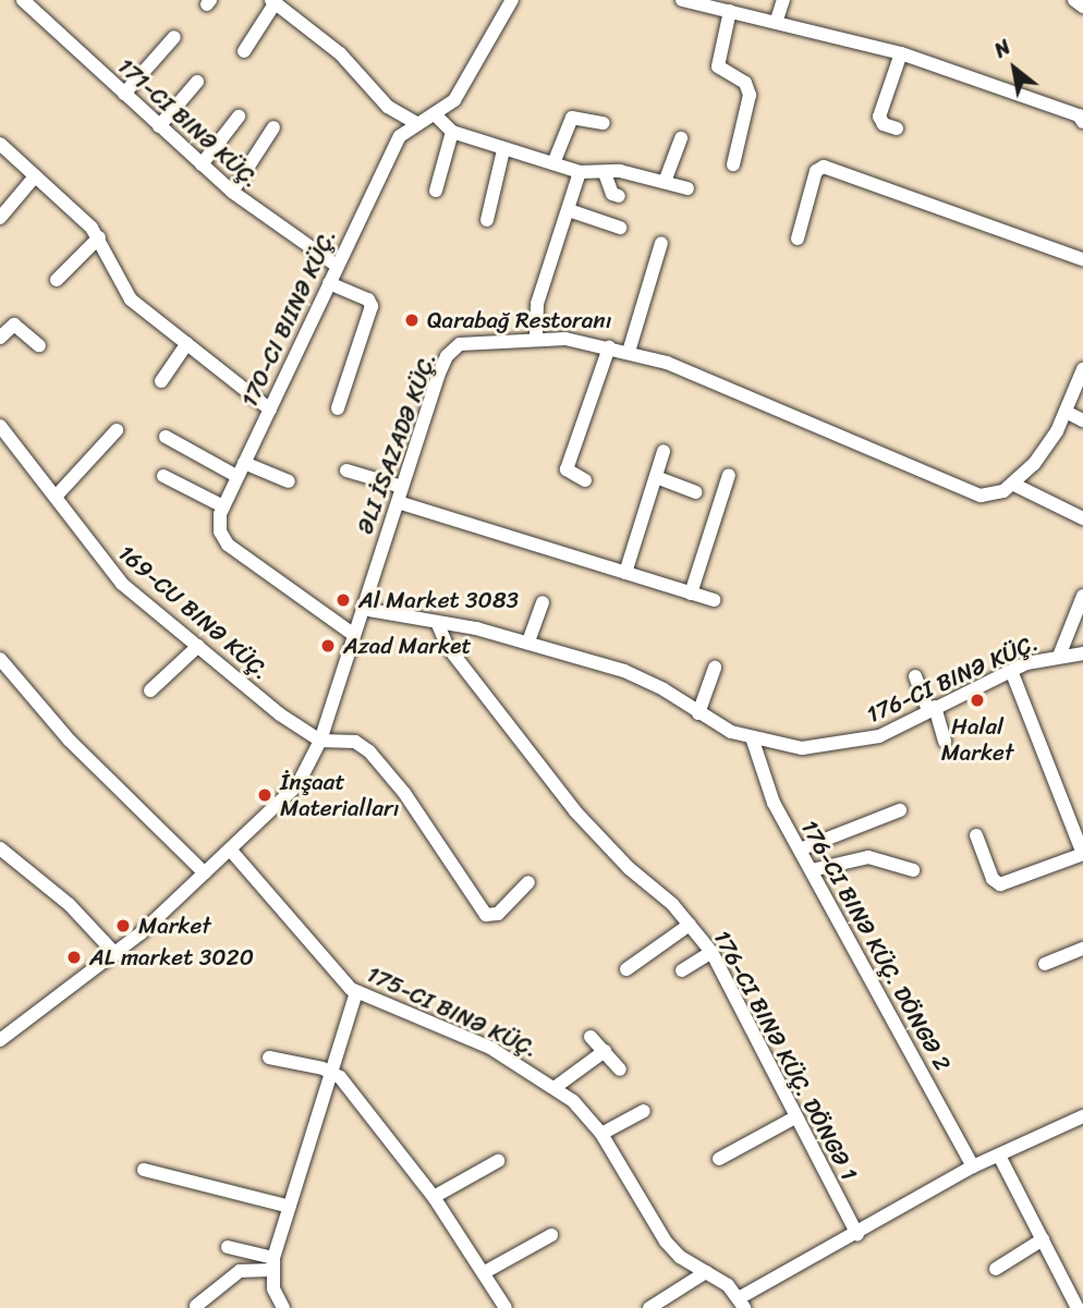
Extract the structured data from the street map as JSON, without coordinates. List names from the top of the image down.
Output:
{
  "streets": {
    "street": [
      "171-CI BINƏ KÜÇ.",
      "17O-CI BIINƏ KÜÇ.",
      "ƏLI İSAZADƏ KÜÇ.",
      "169-CU BINƏ KÜÇ."
    ]
  },
  "crossings": [
    ["171-CI BINƏ KÜÇ.", "17O-CI BIINƏ KÜÇ."],
    ["17O-CI BIINƏ KÜÇ.", "ƏLI İSAZADƏ KÜÇ."],
    ["ƏLI İSAZADƏ KÜÇ.", "169-CU BINƏ KÜÇ."]
  ],
  "places": [
    "Qarabağ Restoranı",
    "Al Market 3083",
    "Azad Market",
    "Halal Market",
    "İnşaat Materialları",
    "Market",
    "AL market 3020"
  ],
  "north": "top left"
}
